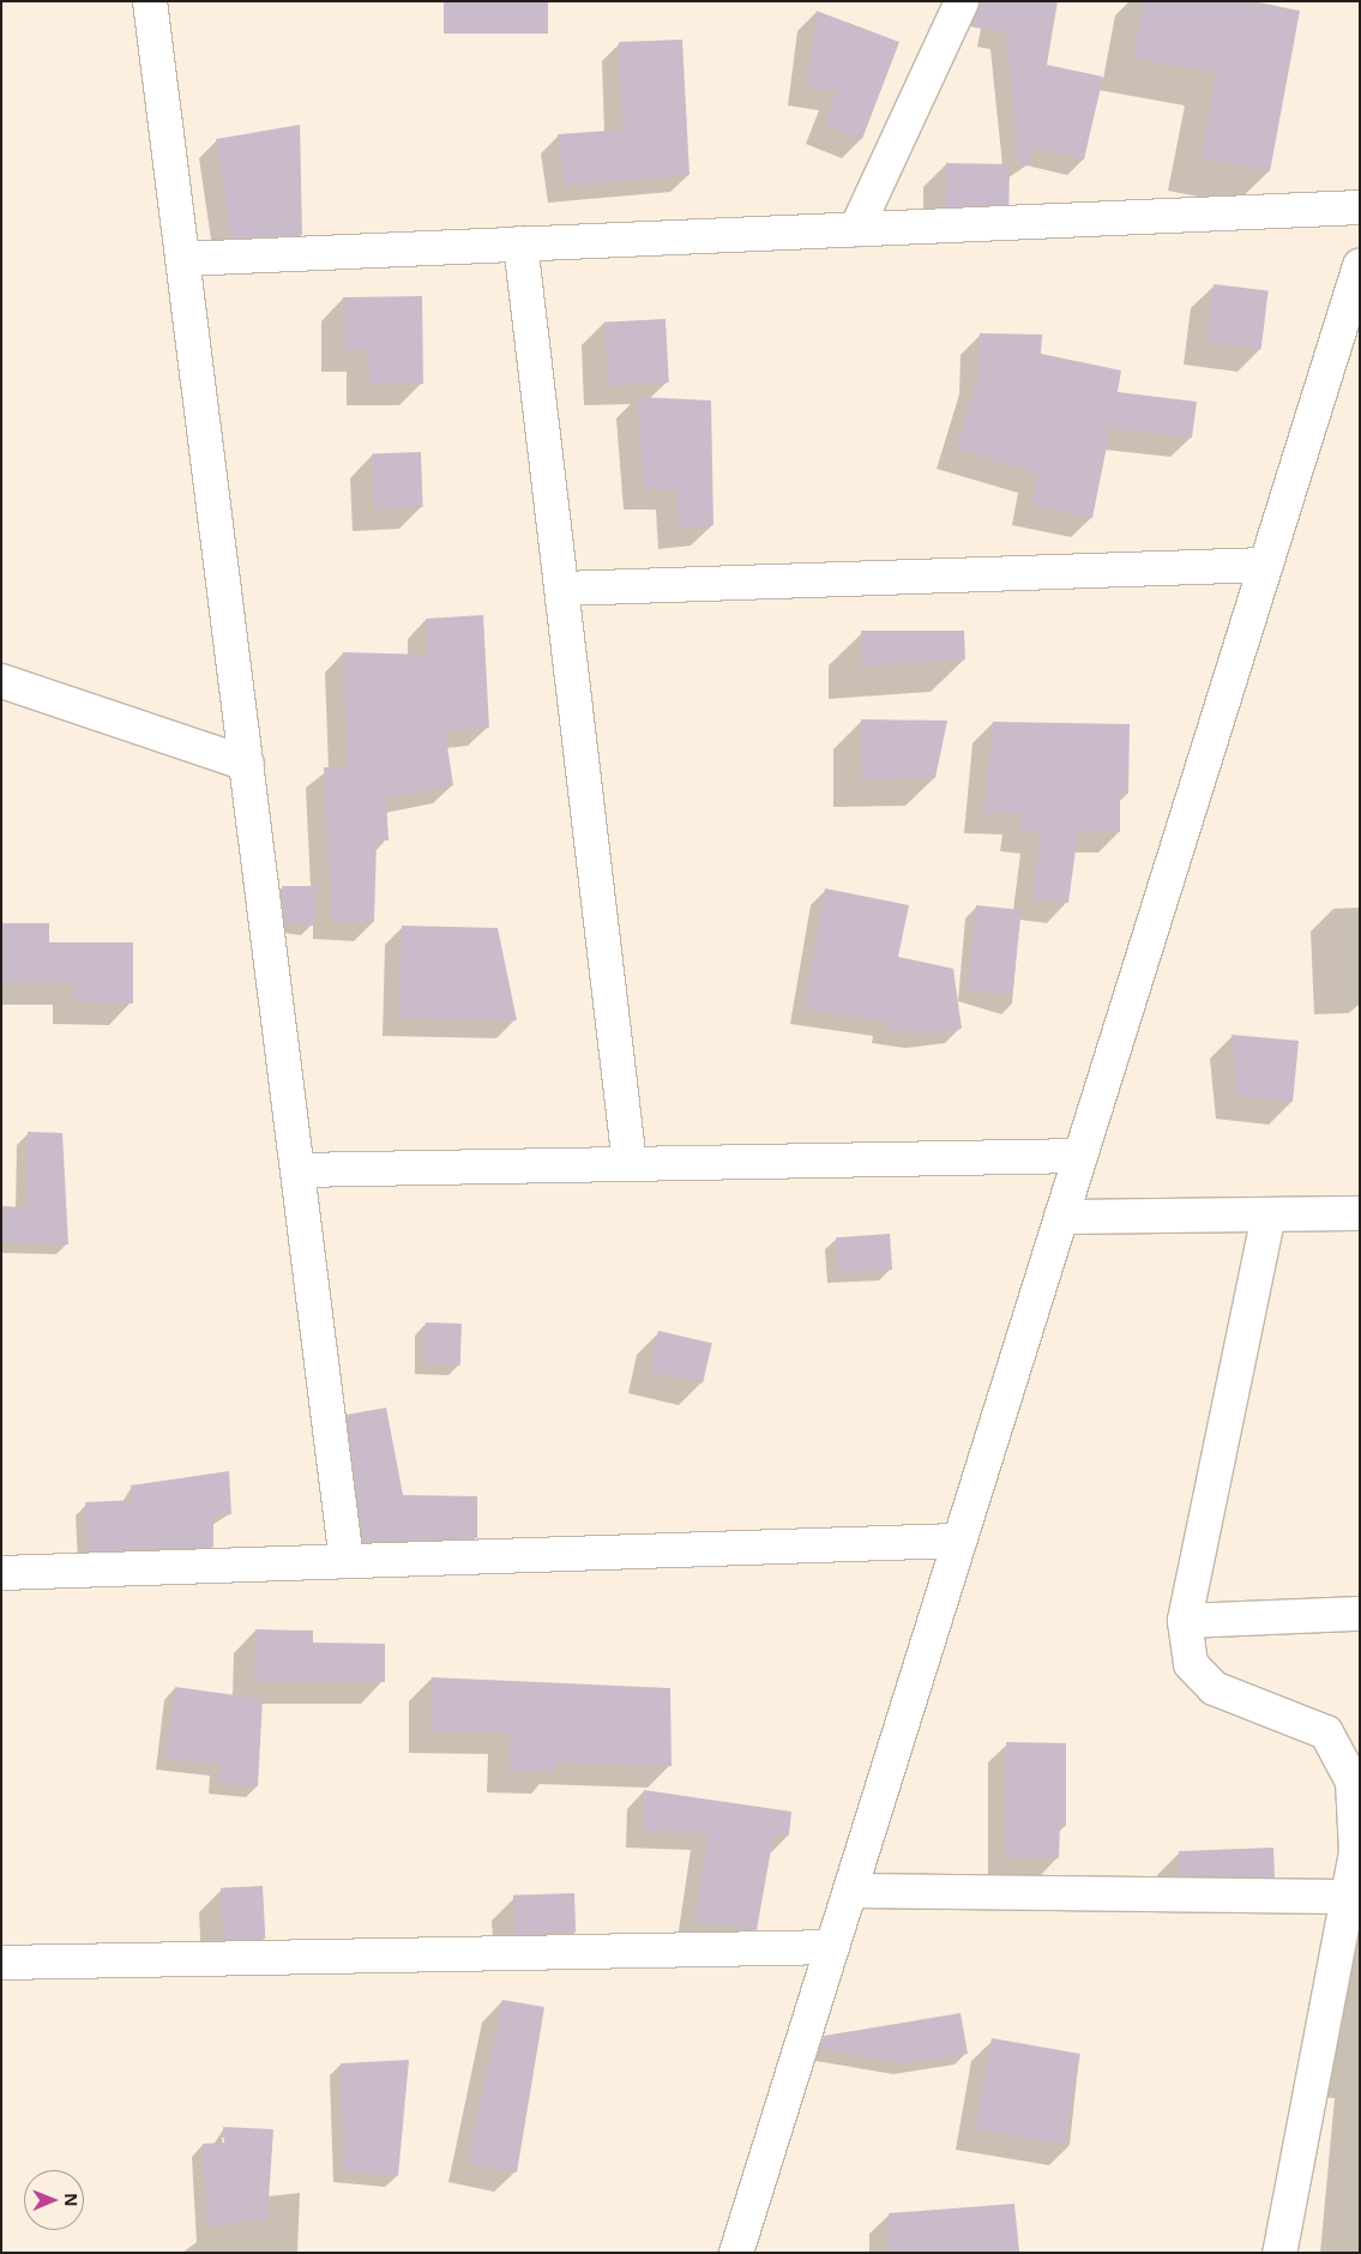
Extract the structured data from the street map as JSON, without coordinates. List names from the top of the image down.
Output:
{
  "north": "right"
}
